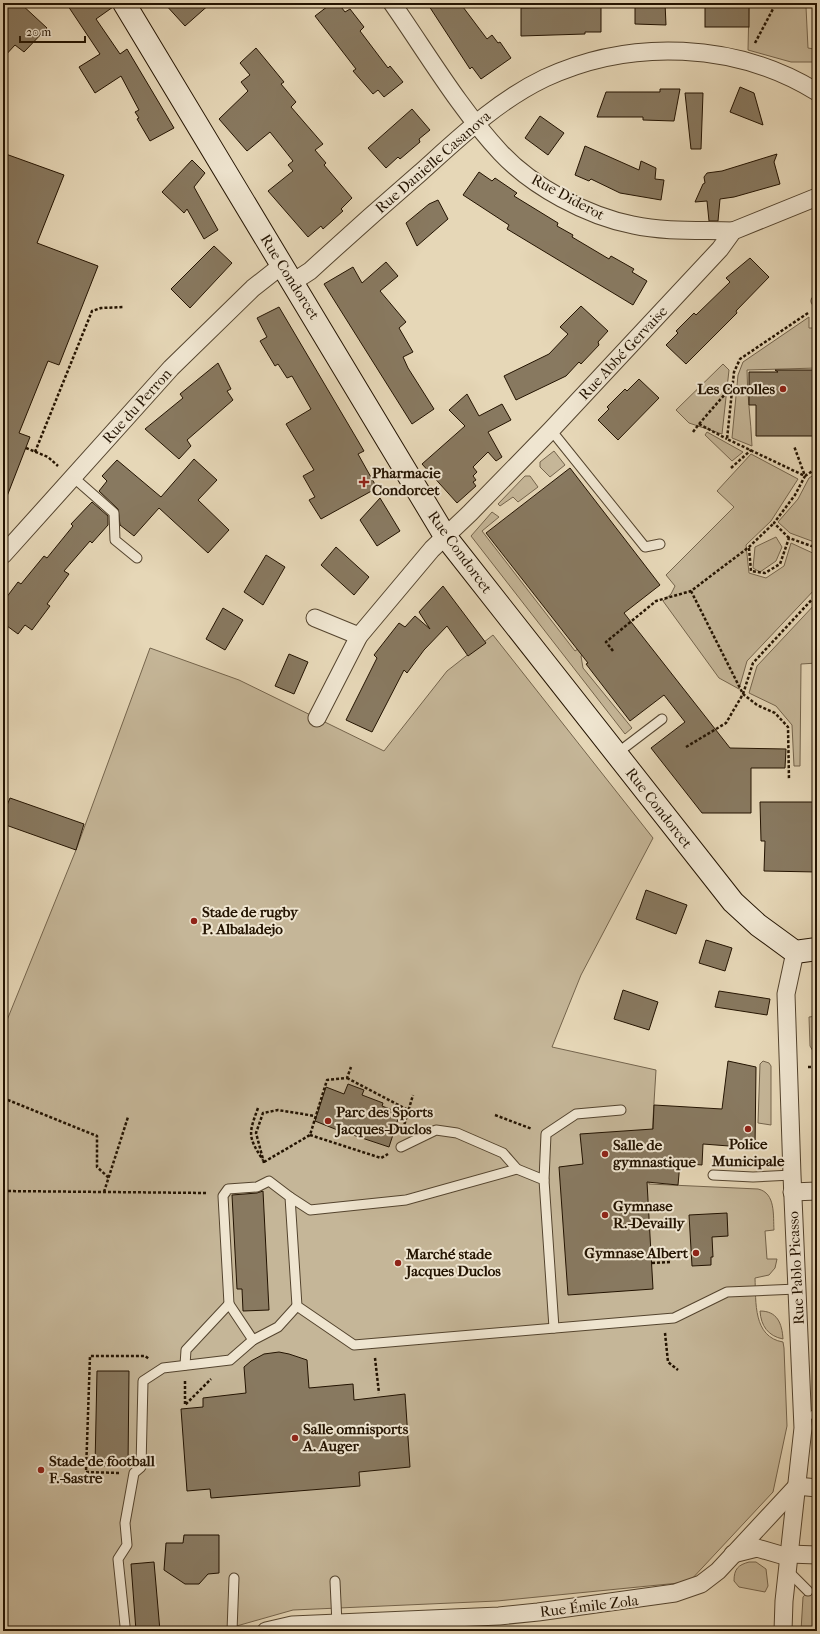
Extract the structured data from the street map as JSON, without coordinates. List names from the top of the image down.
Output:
{
  "streets": {
    "street": [
      "Rue Danielle Casanova",
      "Rue Diderot",
      "Rue Condorcet",
      "Rue Abbé Gervaise",
      "Rue du Perron",
      "Rue Pablo Picasso",
      "Rue Émile Zola"
    ]
  },
  "crossings": [
    ["Rue Danielle Casanova", "Rue Diderot"],
    ["Rue Danielle Casanova", "Rue Condorcet"],
    ["Rue Danielle Casanova", "Rue du Perron"],
    ["Rue Diderot", "Rue Abbé Gervaise"],
    ["Rue Condorcet", "Rue Abbé Gervaise"],
    ["Rue Condorcet", "Rue du Perron"],
    ["Rue Condorcet", "Rue Pablo Picasso"],
    ["Rue Pablo Picasso", "Rue Émile Zola"]
  ],
  "places": {
    "other": [
      "Les Corolles",
      "Stade de rugby P. Albaladejo",
      "Parc des Sports Jacques-Duclos",
      "Police Municipale",
      "Salle de gymnastique",
      "Gymnase R.-Devailly",
      "Gymnase Albert",
      "Marché stade Jacques Duclos",
      "Salle omnisports A. Auger",
      "Stade de football F.-Sastre"
    ],
    "health": ["Pharmacie Condorcet"]
  },
  "scale_bar": "20 m"
}
